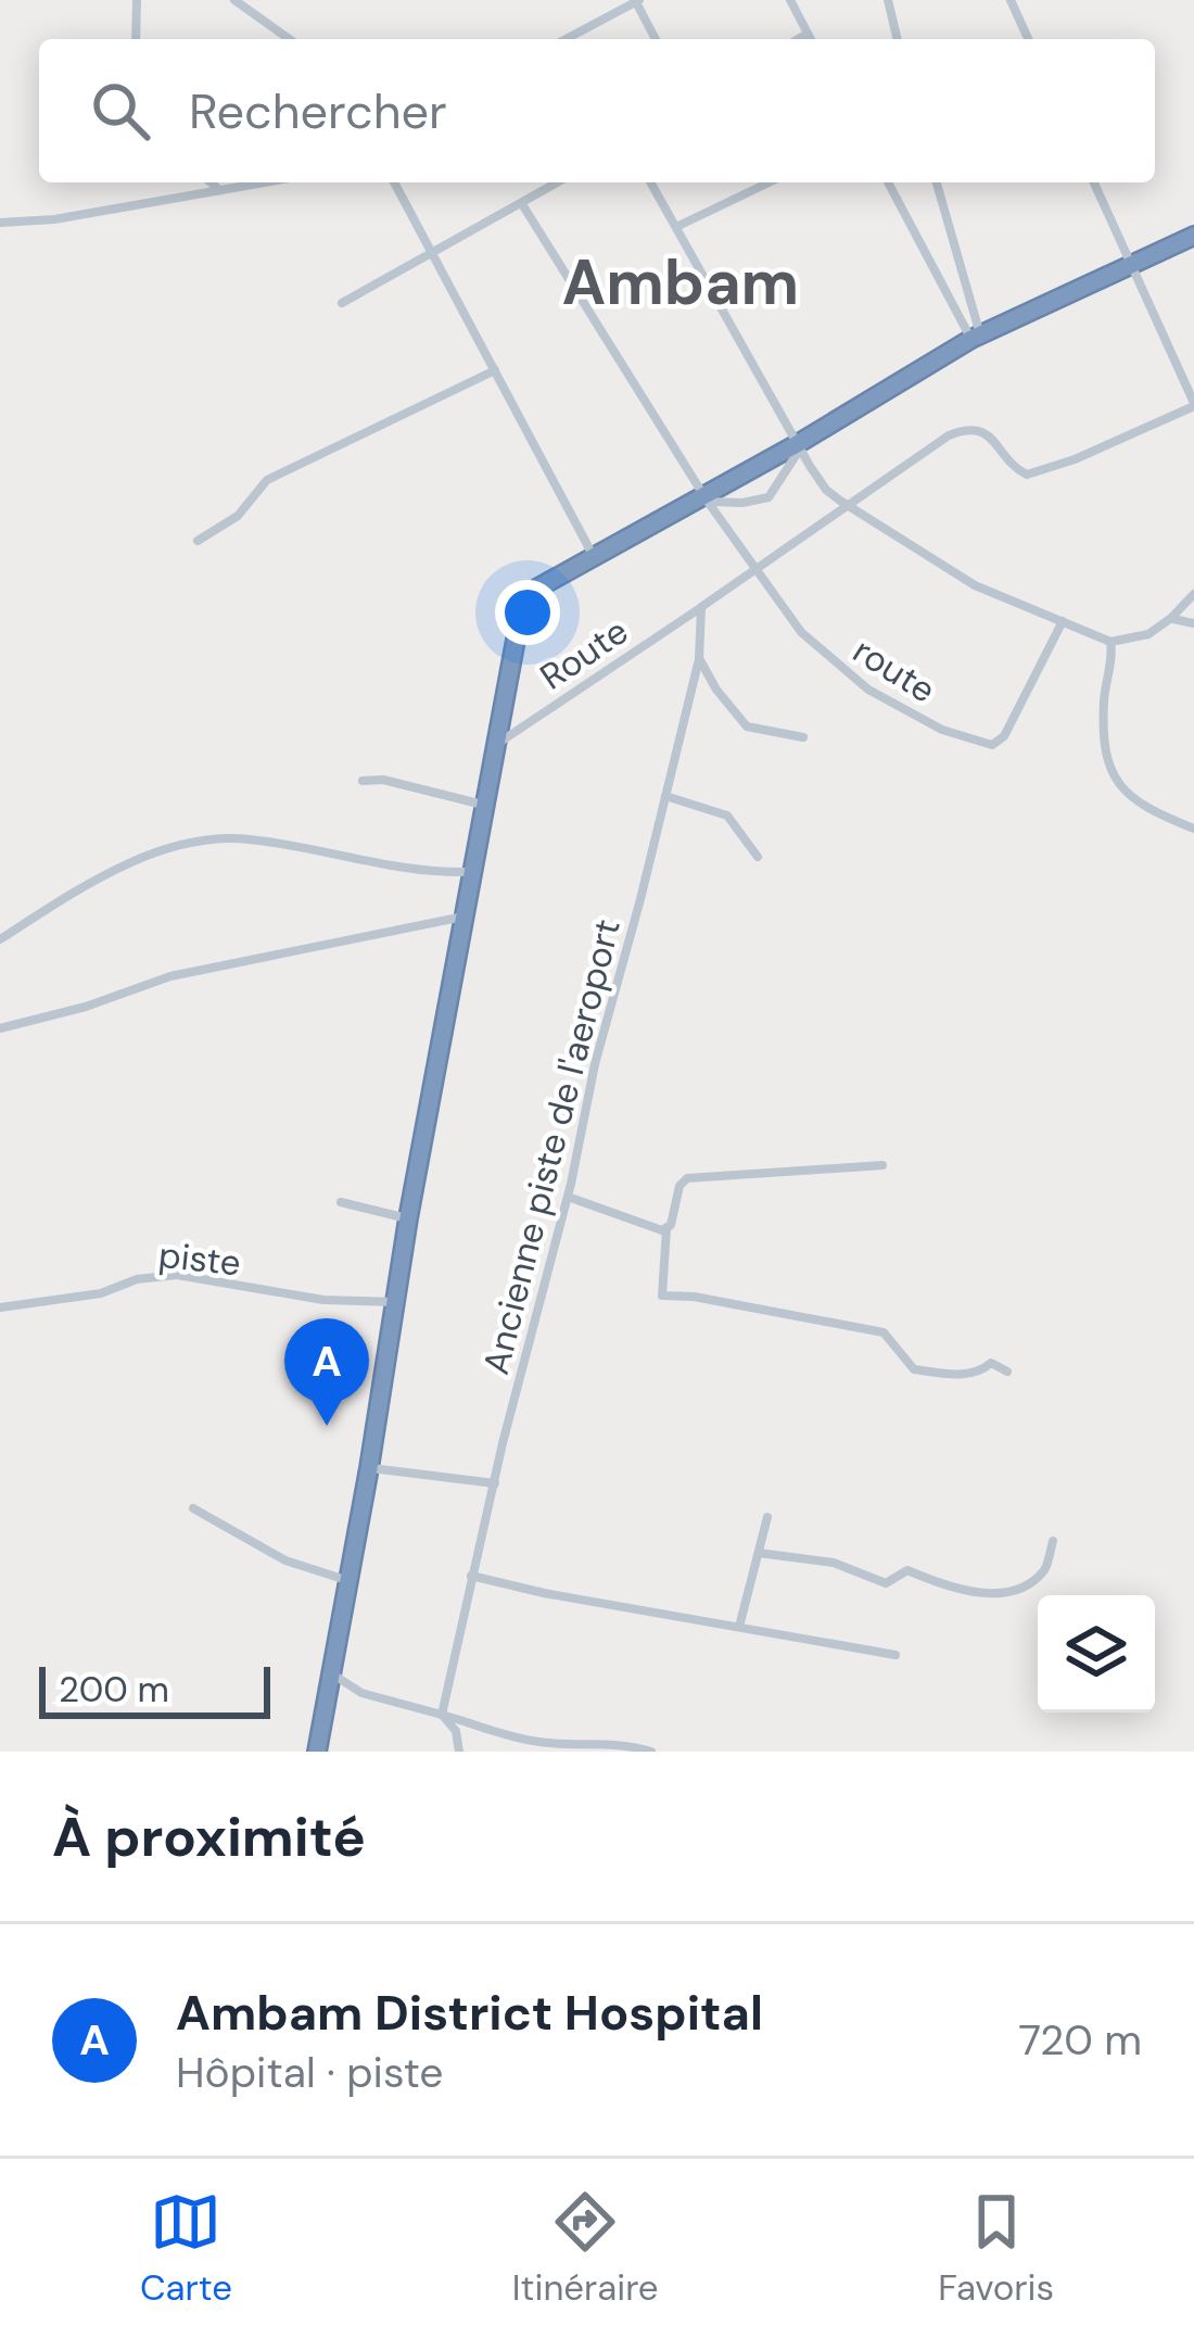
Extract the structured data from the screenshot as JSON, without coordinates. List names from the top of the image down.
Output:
{
  "streets": {
    "street": [
      "Route",
      "route",
      "Ancienne piste de l'aeroport",
      "piste"
    ]
  },
  "crossings": [
    ["Route", "Ancienne piste de l'aeroport"]
  ],
  "districts": ["Ambam"],
  "scale_bar": "200 m",
  "page": {
    "search": "Rechercher",
    "pins": "A",
    "scale": "200 m",
    "heading": "À proximité",
    "list": [
      {
        "mark": "A",
        "name": "Ambam District Hospital",
        "note": "Hôpital · piste",
        "value": "720 m"
      }
    ],
    "nav": ["Carte", "Itinéraire", "Favoris"]
  }
}
